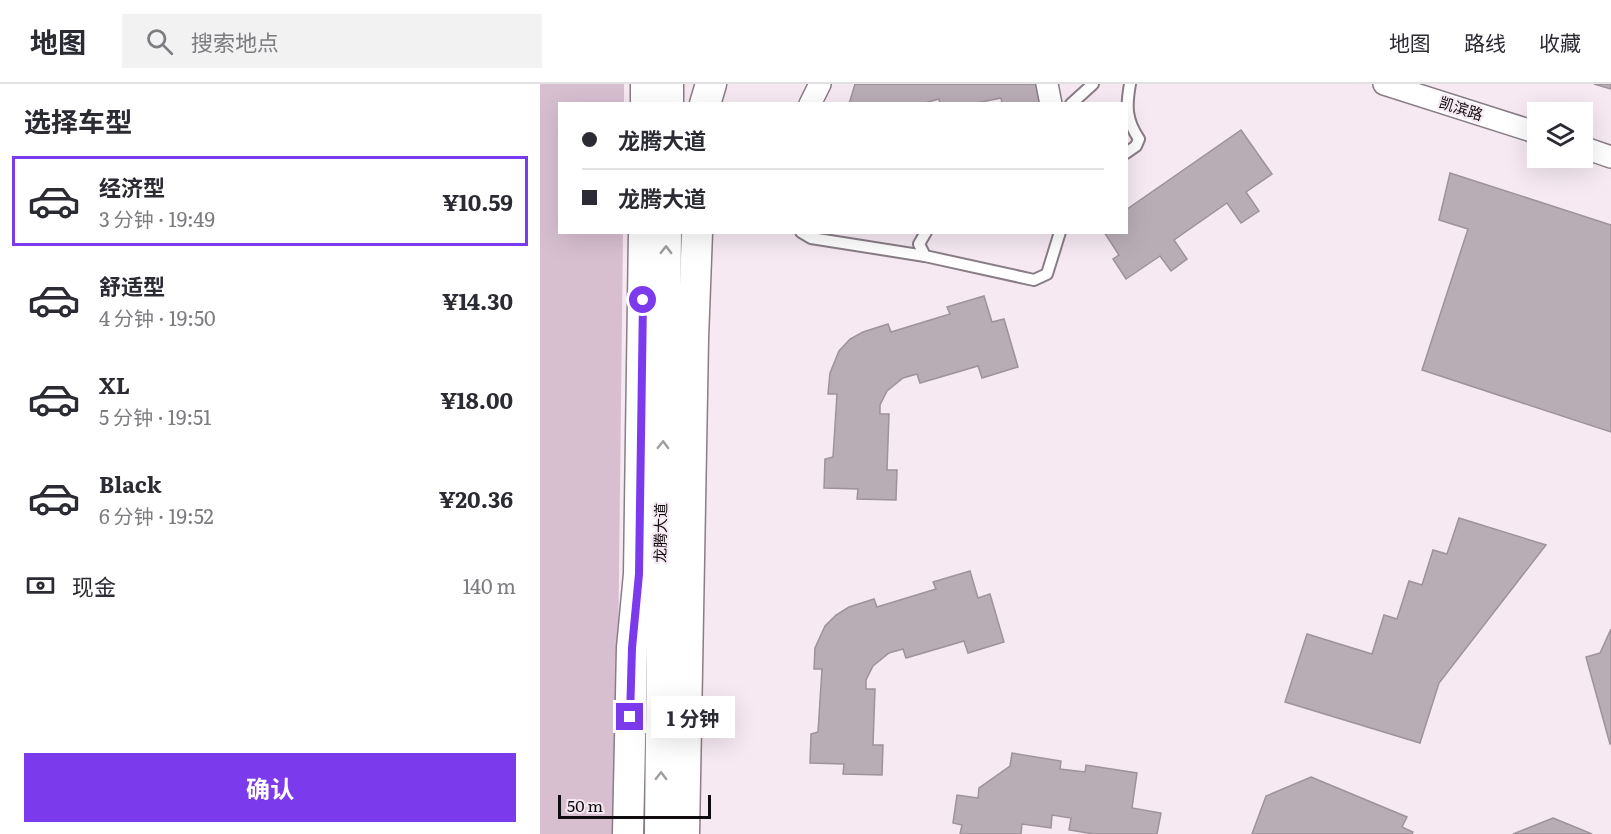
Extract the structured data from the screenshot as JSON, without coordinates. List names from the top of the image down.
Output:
{
  "streets": {
    "main road": ["龙腾大道"],
    "street": ["凯滨路"]
  },
  "scale_bar": "50 m",
  "page": {
    "header": "地图",
    "search": "搜索地点",
    "nav": ["地图", "路线", "收藏"],
    "heading": "选择车型",
    "banner": ["龙腾大道", "龙腾大道"],
    "list": [
      {
        "name": "经济型",
        "note": "3 分钟 · 19:49",
        "value": "¥10.59"
      },
      {
        "name": "舒适型",
        "note": "4 分钟 · 19:50",
        "value": "¥14.30"
      },
      {
        "name": "XL",
        "note": "5 分钟 · 19:51",
        "value": "¥18.00"
      },
      {
        "name": "Black",
        "note": "6 分钟 · 19:52",
        "value": "¥20.36"
      }
    ],
    "pay": ["现金", "140 m"],
    "bubble": "1 分钟",
    "buttons": "确认",
    "scale": "50 m"
  }
}
